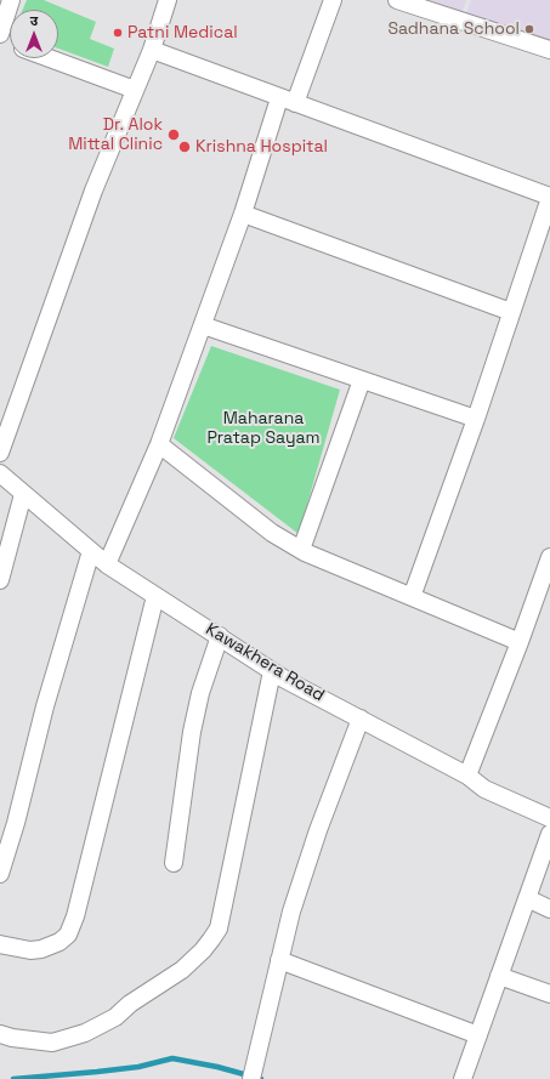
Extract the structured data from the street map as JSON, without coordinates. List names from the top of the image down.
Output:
{
  "streets": {
    "street": ["Kawakhera Road"]
  },
  "parks": ["Maharana Pratap Sayam"],
  "places": [
    "Sadhana School",
    "Patni Medical",
    "Dr. Alok Mittal Clinic",
    "Krishna Hospital"
  ],
  "north": "top"
}
